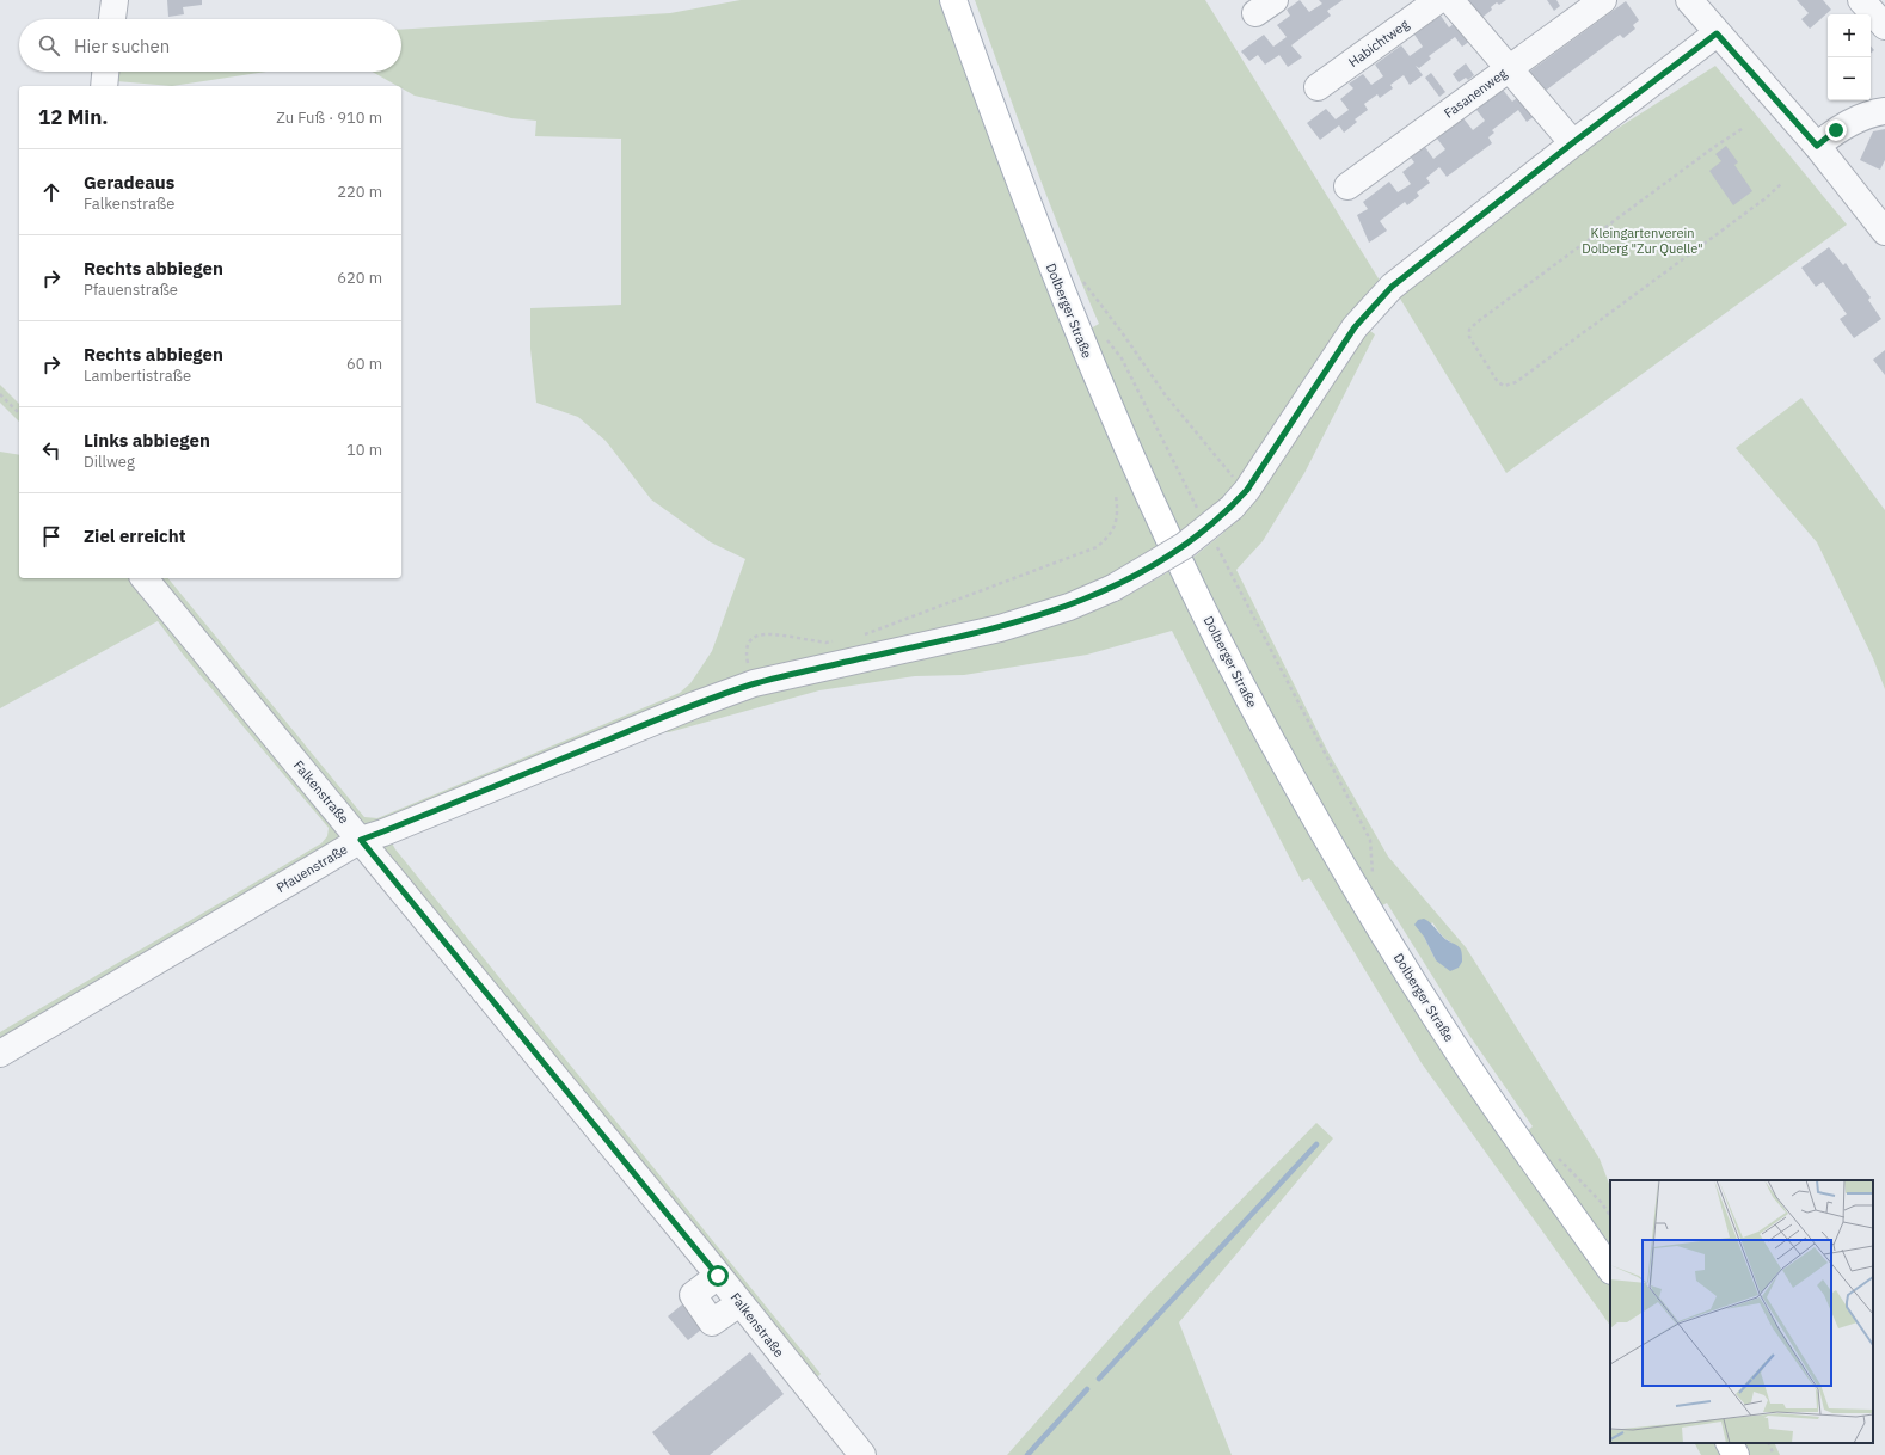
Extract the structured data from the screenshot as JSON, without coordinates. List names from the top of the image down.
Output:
{
  "streets": {
    "main road": ["Dolberger Straße"],
    "street": [
      "Habichtweg",
      "Fasanenweg",
      "Falkenstraße",
      "Pfauenstraße"
    ]
  },
  "crossings": [
    ["Falkenstraße", "Pfauenstraße"]
  ],
  "parks": ["Kleingartenverein Dolberg \"Zur Quelle\""],
  "page": {
    "map_buttons": ["+", "−"],
    "search": "Hier suchen",
    "heading": ["12 Min.", "Zu Fuß · 910 m"],
    "list": [
      ["Geradeaus", "Falkenstraße", "220 m"],
      ["Rechts abbiegen", "Pfauenstraße", "620 m"],
      ["Rechts abbiegen", "Lambertistraße", "60 m"],
      ["Links abbiegen", "Dillweg", "10 m"],
      "Ziel erreicht"
    ]
  }
}
